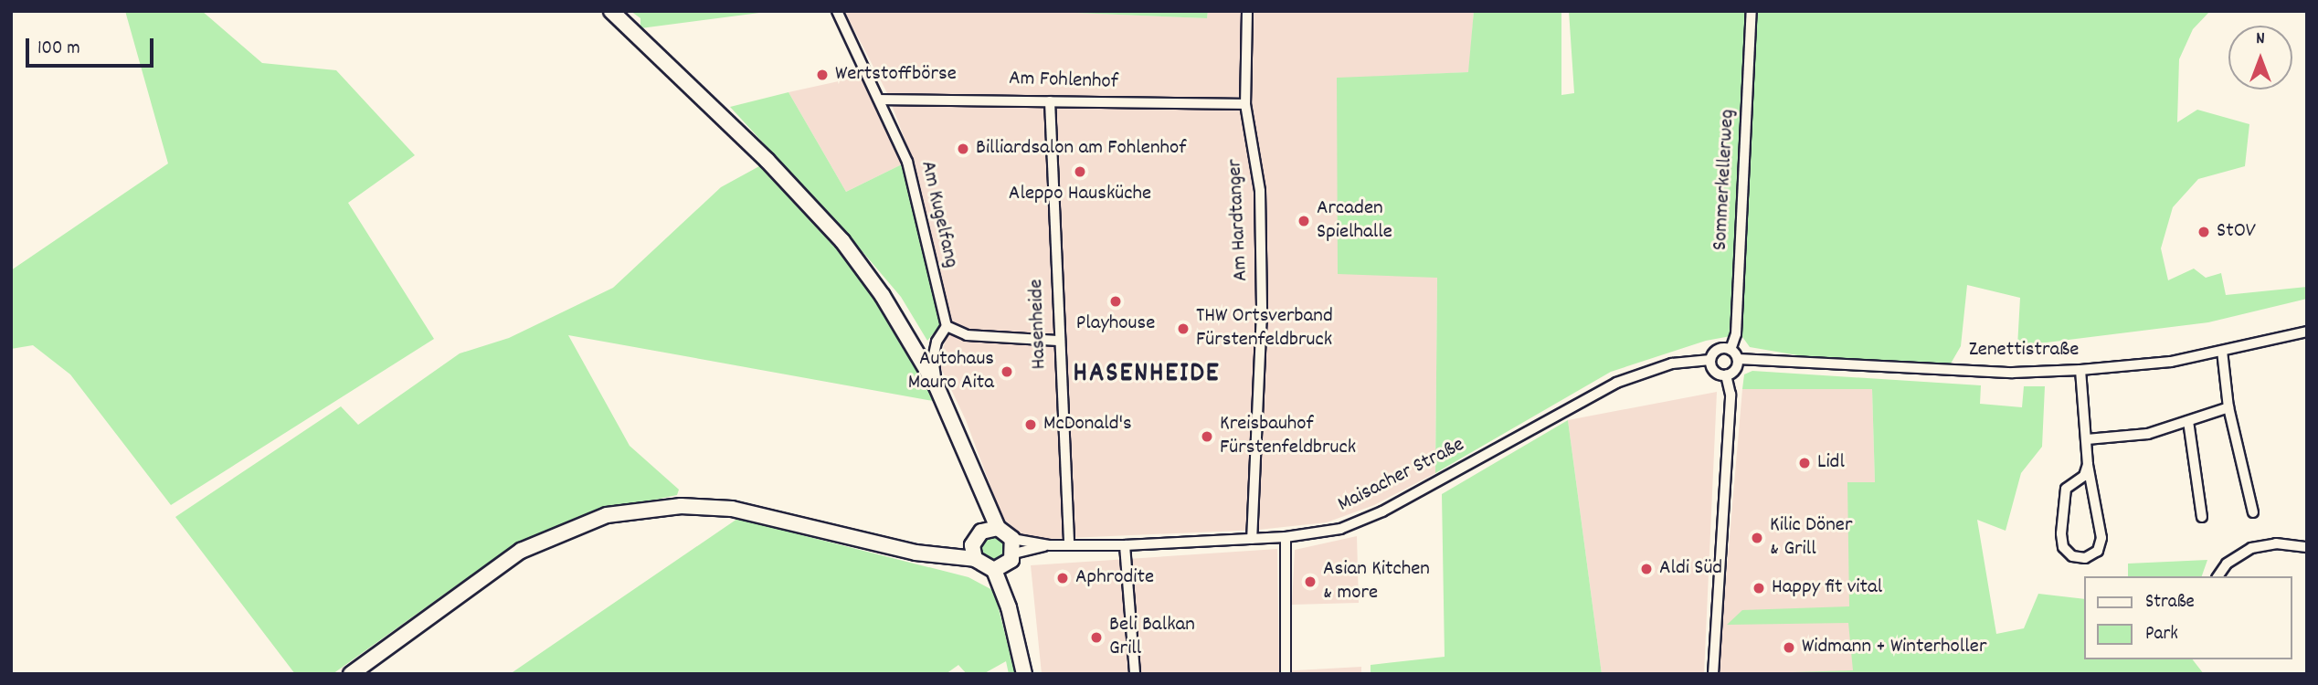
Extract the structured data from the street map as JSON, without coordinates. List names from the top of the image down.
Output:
{
  "streets": {
    "street": [
      "Am Fohlenhof",
      "Sommerkellerweg",
      "Am Kugelfang",
      "Am Hardtanger",
      "Hasenheide",
      "Zenettistraße",
      "Maisacher Straße"
    ]
  },
  "crossings": [
    ["Am Fohlenhof", "Am Kugelfang"],
    ["Am Fohlenhof", "Am Hardtanger"],
    ["Am Fohlenhof", "Hasenheide"],
    ["Sommerkellerweg", "Zenettistraße"],
    ["Sommerkellerweg", "Maisacher Straße"],
    ["Am Hardtanger", "Maisacher Straße"],
    ["Hasenheide", "Maisacher Straße"],
    ["Zenettistraße", "Maisacher Straße"]
  ],
  "districts": ["HASENHEIDE"],
  "places": [
    "Wertstoffbörse",
    "Billiardsalon am Fohlenhof",
    "Aleppo Hausküche",
    "Arcaden Spielhalle",
    "StOV",
    "Playhouse",
    "THW Ortsverband Fürstenfeldbruck",
    "Autohaus Mauro Aita",
    "McDonald's",
    "Kreisbauhof Fürstenfeldbruck",
    "Lidl",
    "Kilic Döner & Grill",
    "Aldi Süd",
    "Aphrodite",
    "Asian Kitchen & more",
    "Happy fit vital",
    "Beli Balkan Grill",
    "Widmann + Winterholler"
  ],
  "legend": ["Straße", "Park"],
  "scale_bar": "100 m",
  "north": "top"
}
